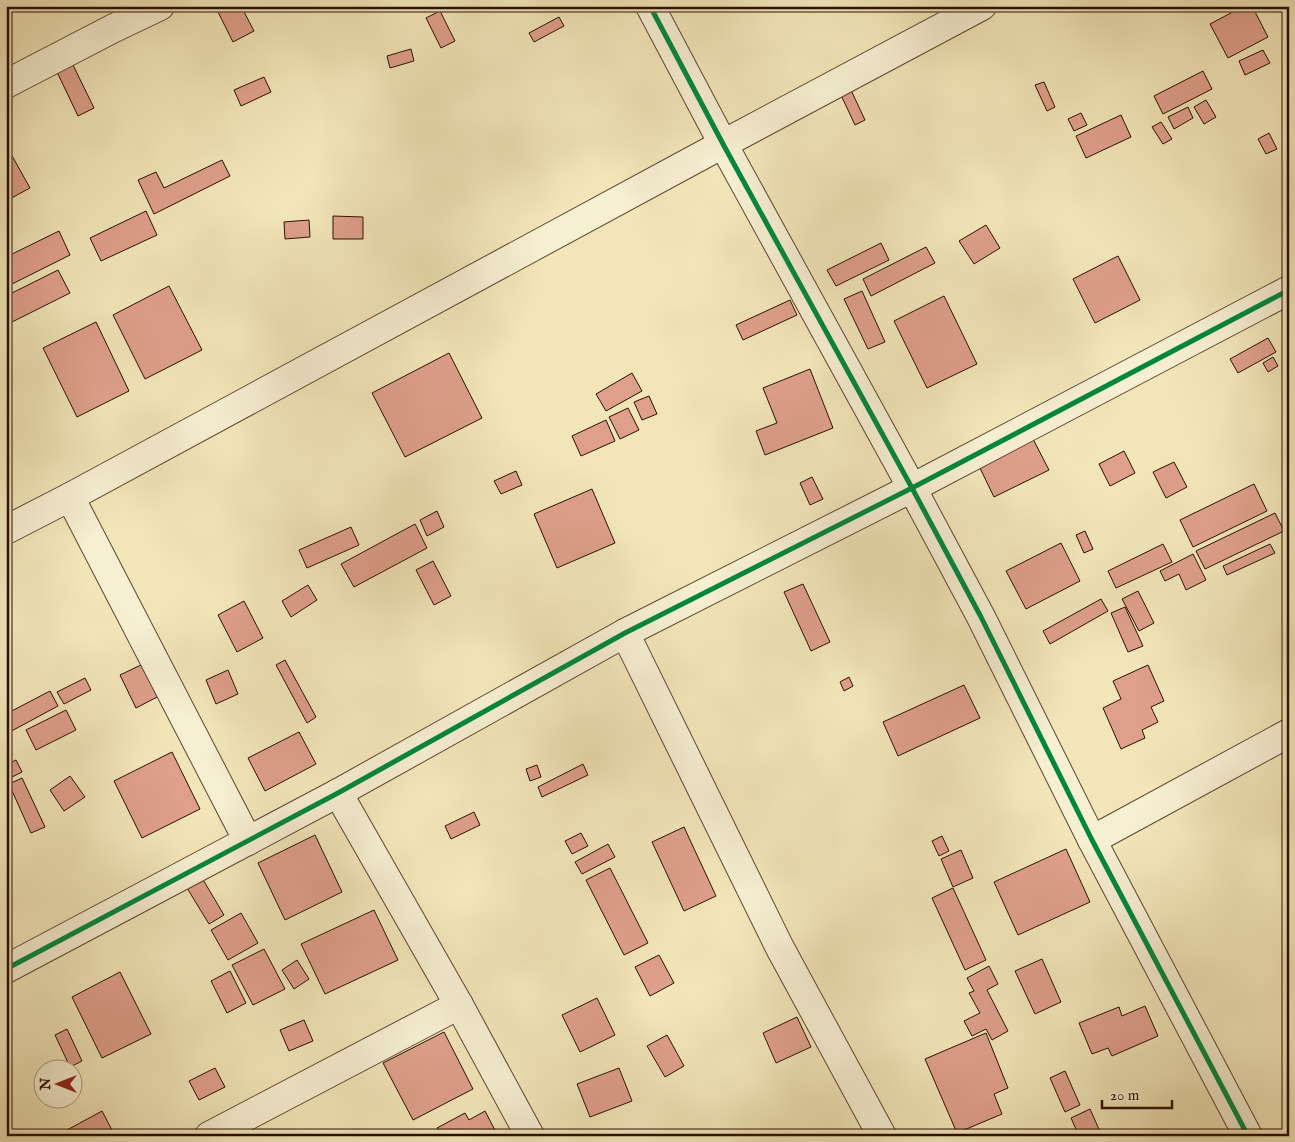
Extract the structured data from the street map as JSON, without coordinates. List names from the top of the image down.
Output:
{
  "scale_bar": "20 m",
  "north": "left"
}
